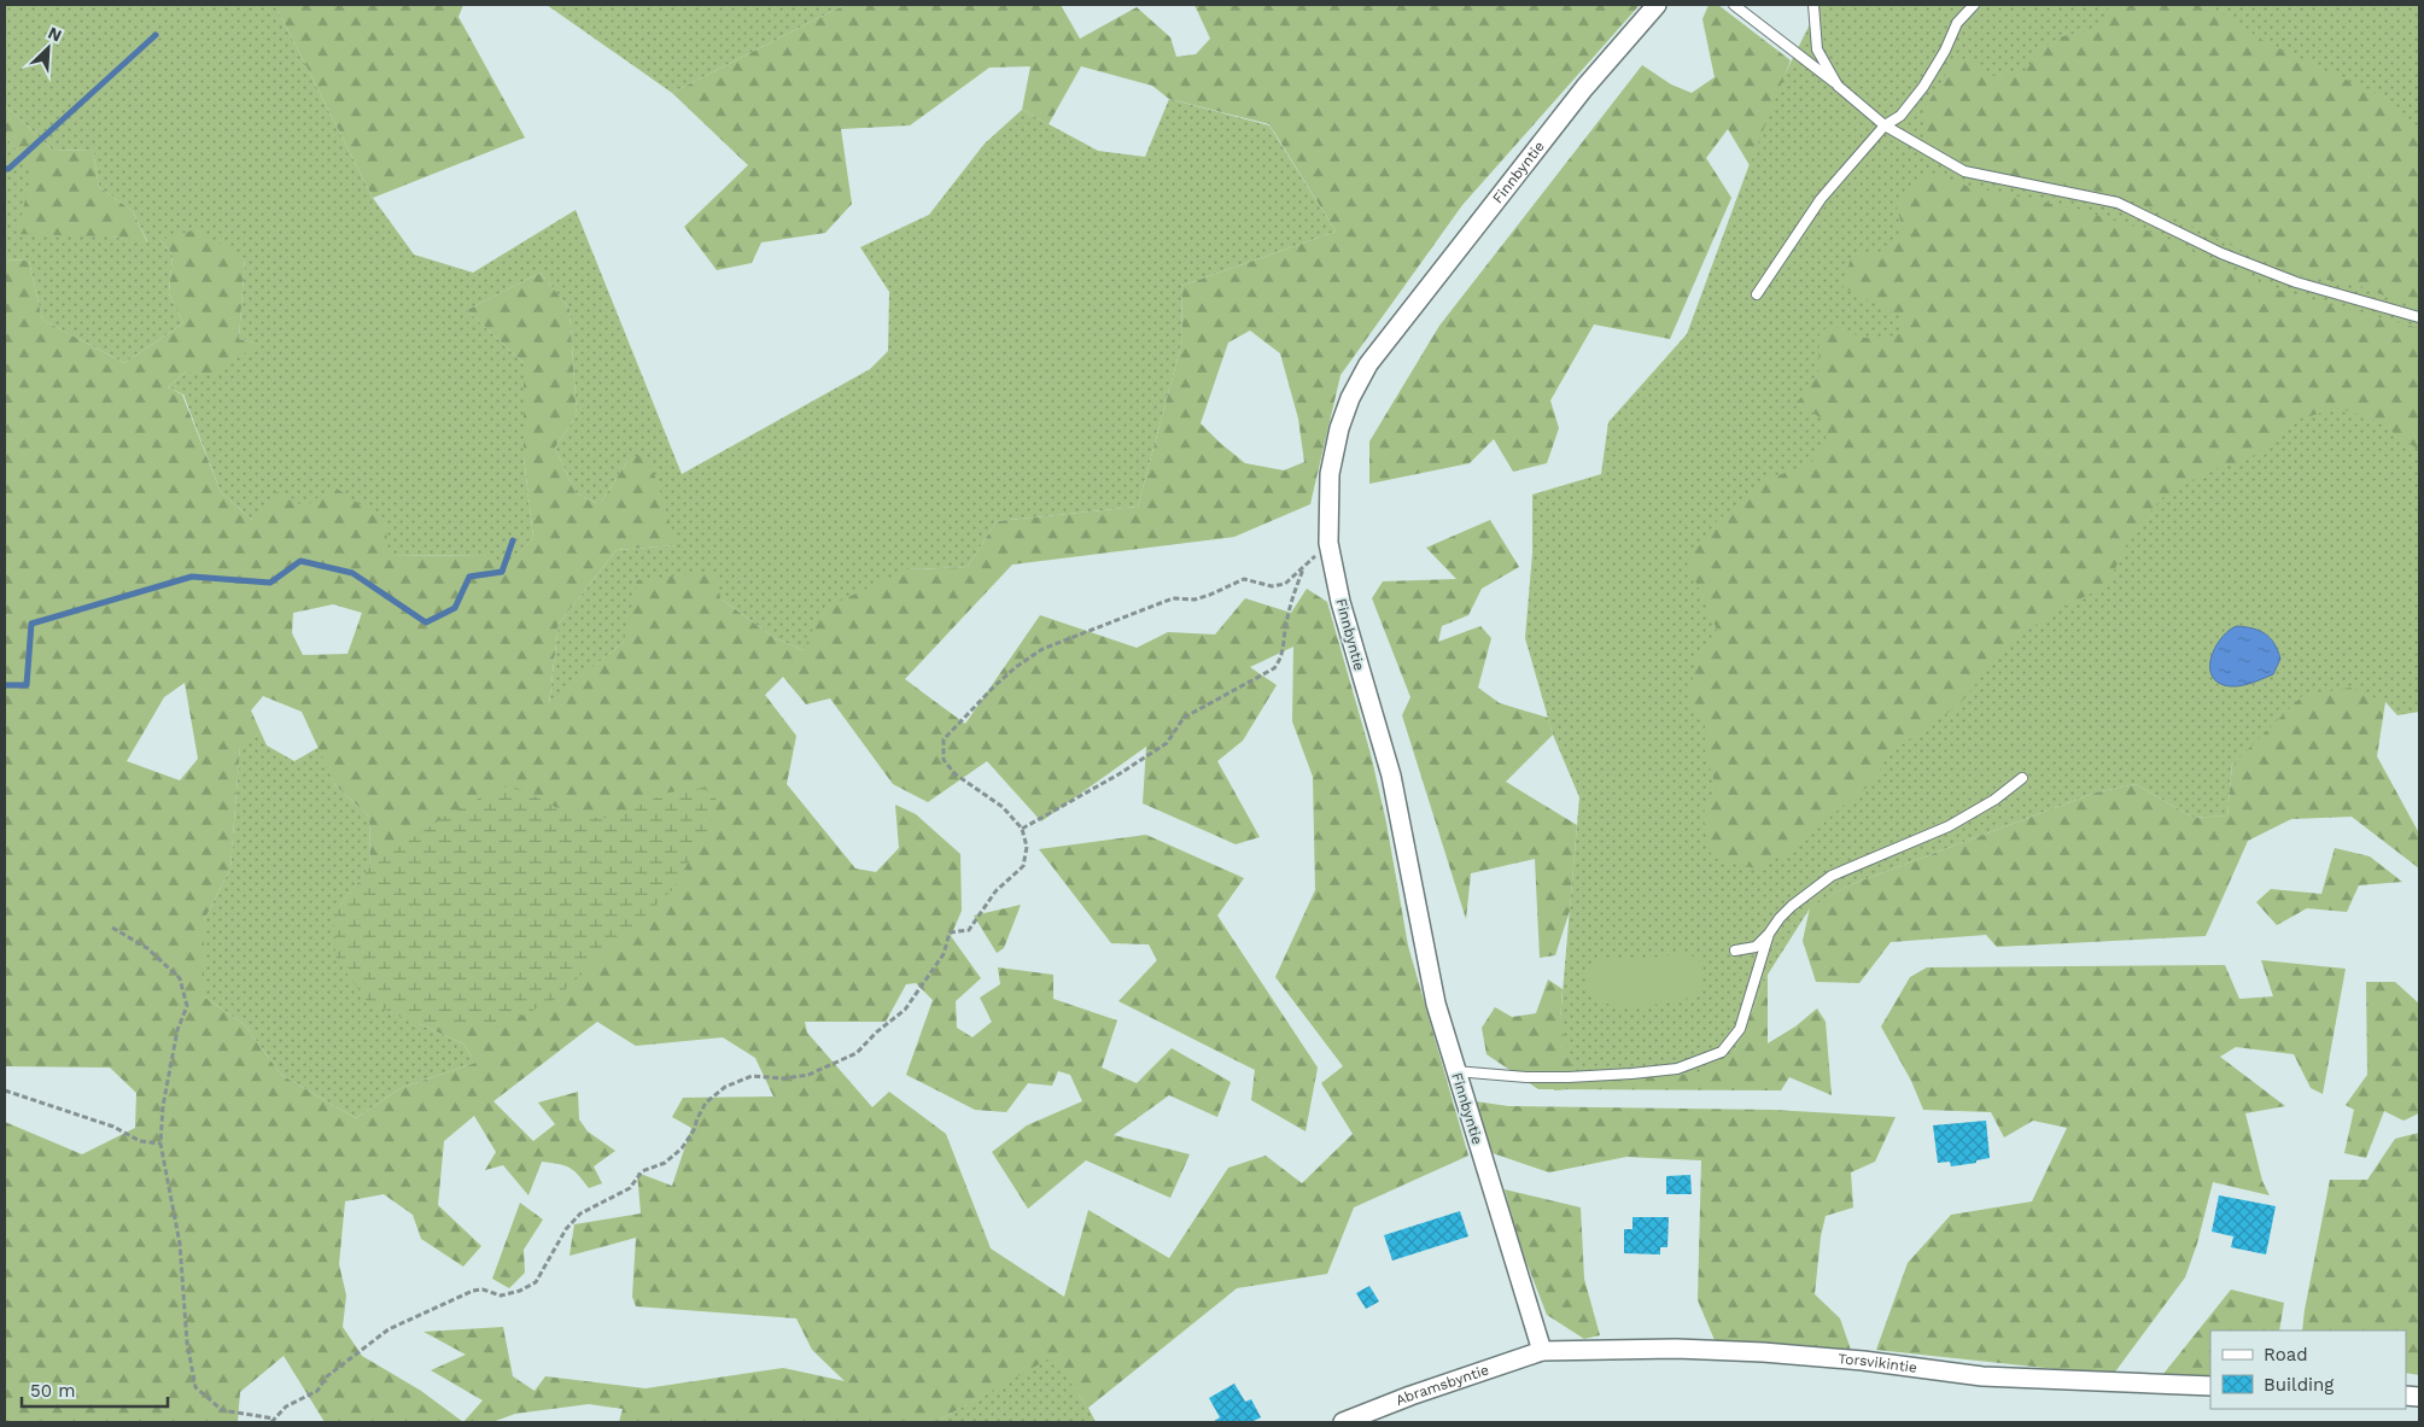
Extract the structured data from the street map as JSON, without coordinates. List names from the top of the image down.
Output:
{
  "streets": {
    "street": ["Finnbyntie", "Torsvikintie", "Abramsbyntie"]
  },
  "crossings": [
    ["Finnbyntie", "Torsvikintie"],
    ["Finnbyntie", "Abramsbyntie"],
    ["Torsvikintie", "Abramsbyntie"]
  ],
  "legend": ["Road", "Building"],
  "scale_bar": "50 m",
  "north": "top right"
}
